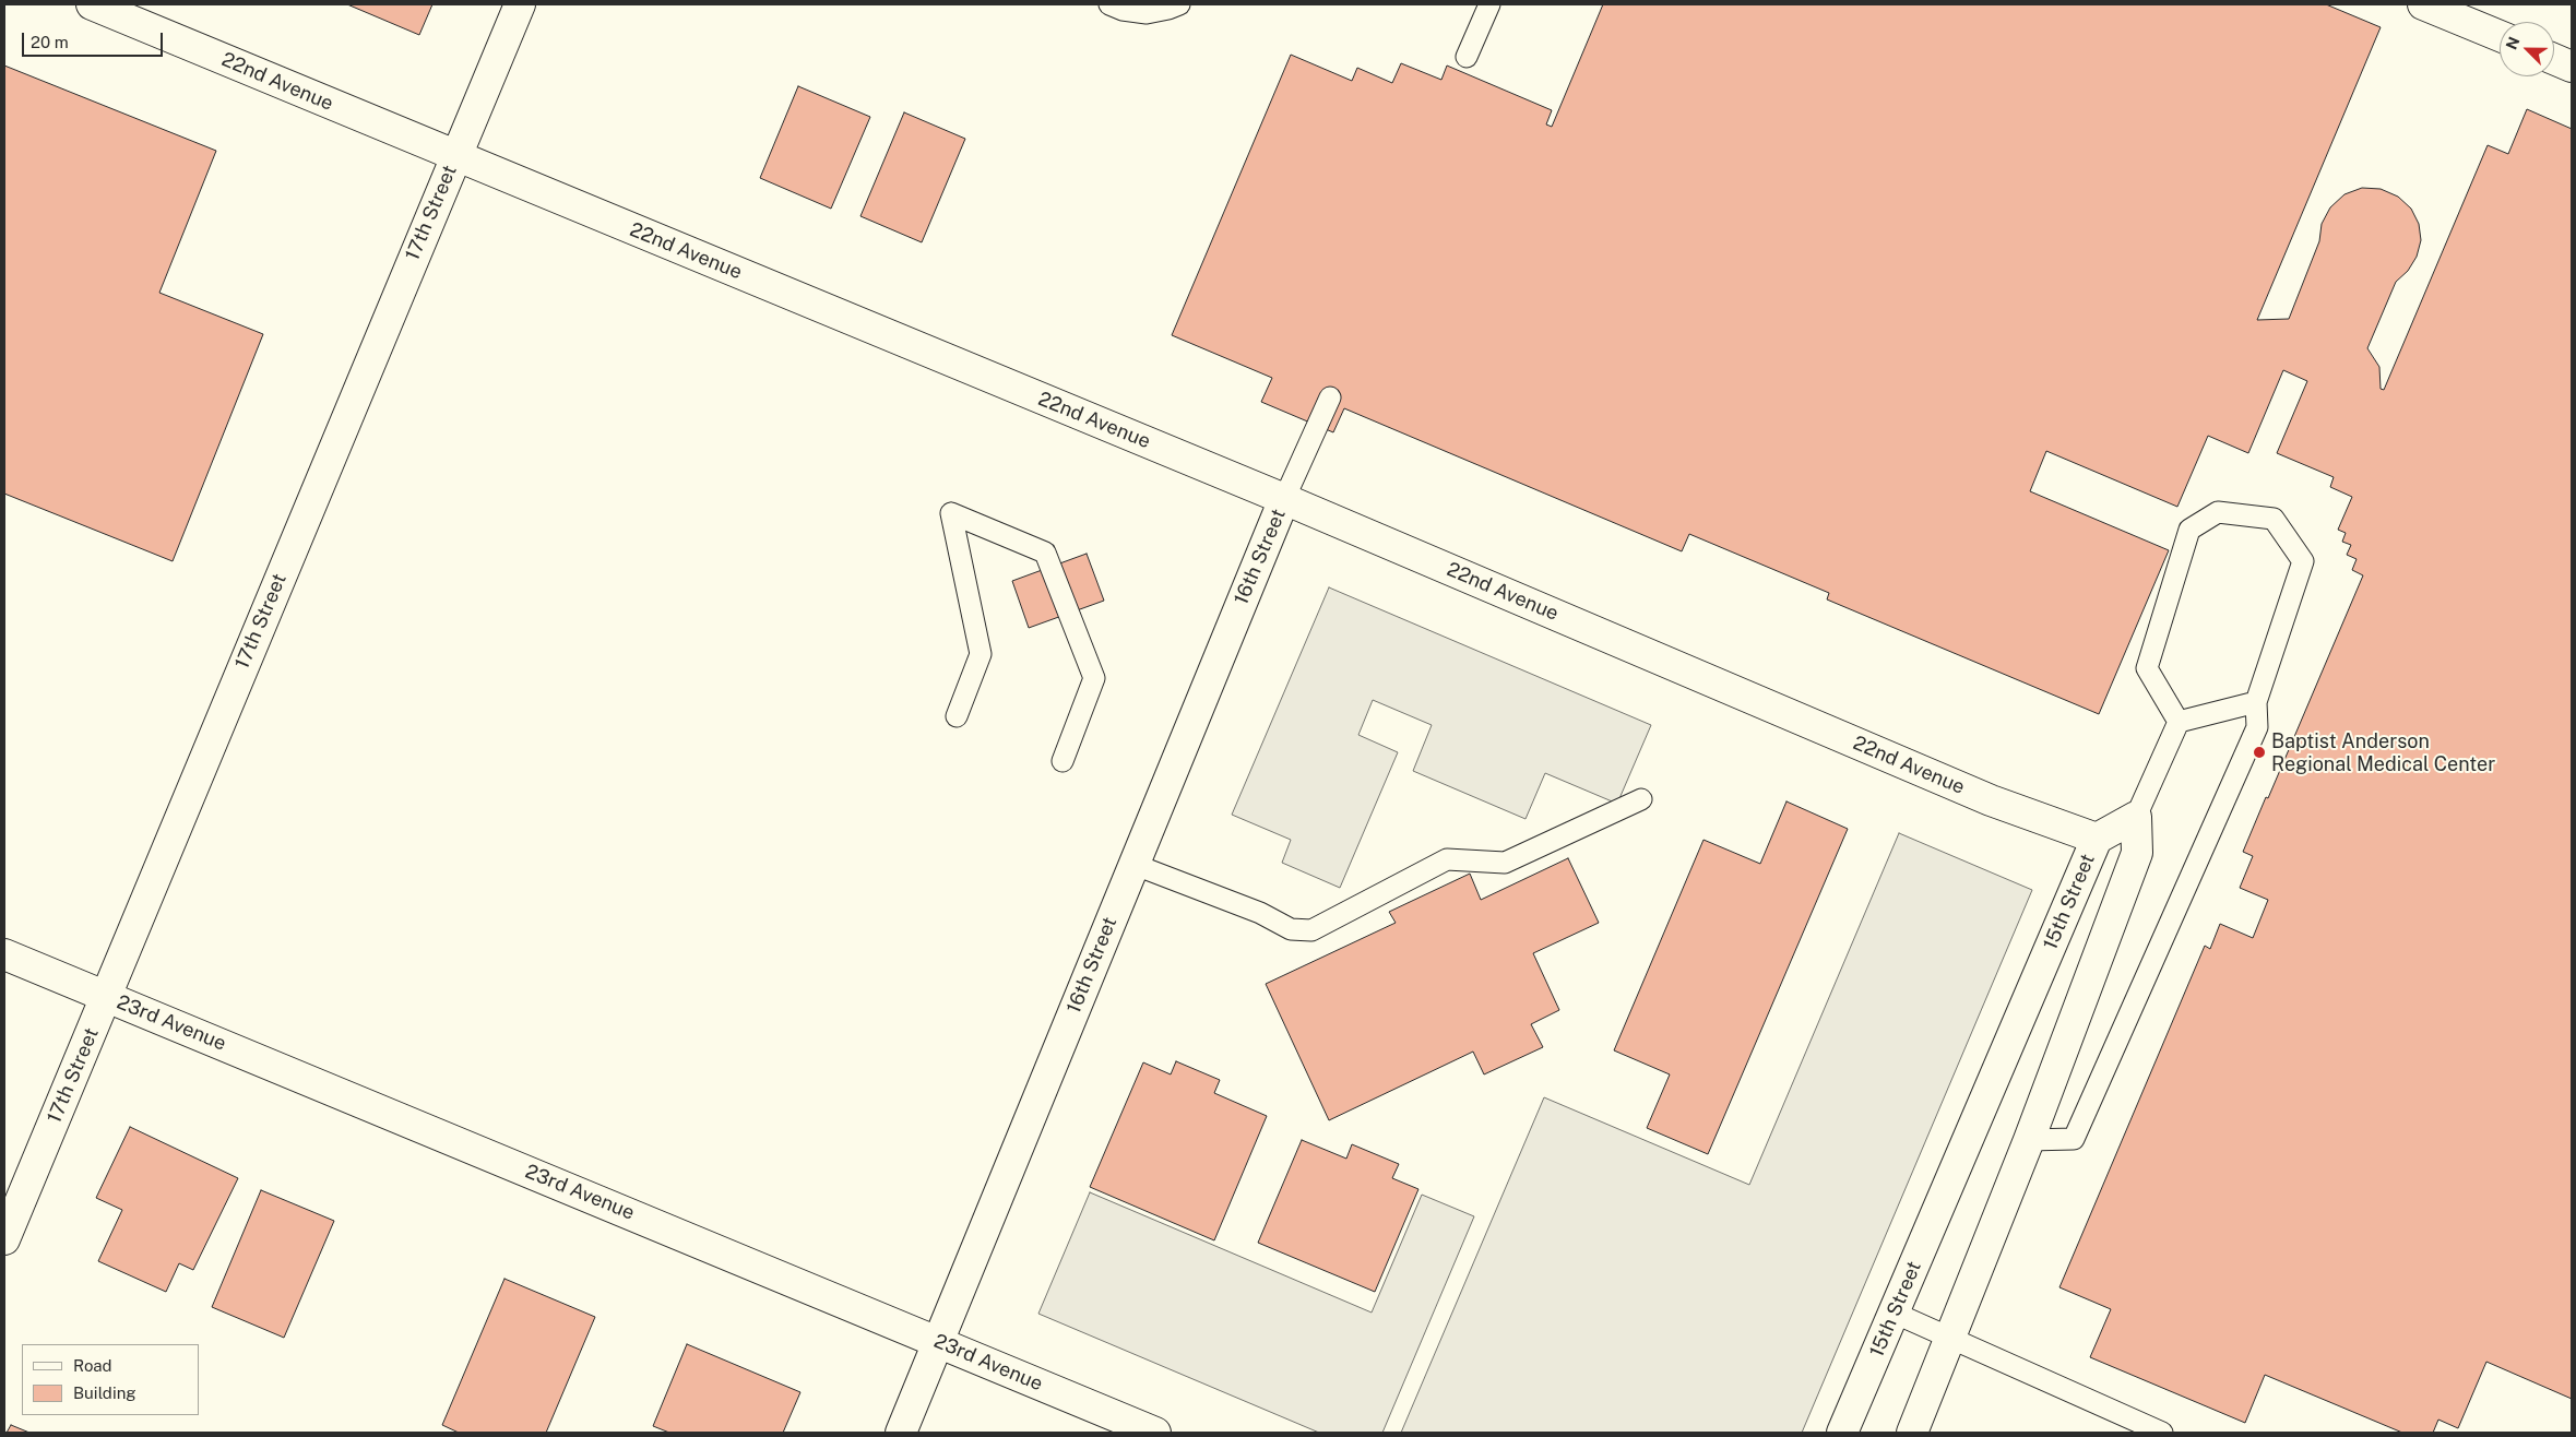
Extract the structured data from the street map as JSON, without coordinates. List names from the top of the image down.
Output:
{
  "streets": {
    "street": [
      "22nd Avenue",
      "17th Street",
      "16th Street",
      "15th Street",
      "23rd Avenue"
    ]
  },
  "crossings": [
    ["22nd Avenue", "17th Street"],
    ["22nd Avenue", "16th Street"],
    ["22nd Avenue", "15th Street"],
    ["17th Street", "23rd Avenue"],
    ["16th Street", "23rd Avenue"]
  ],
  "places": ["Baptist Anderson Regional Medical Center"],
  "legend": ["Road", "Building"],
  "scale_bar": "20 m",
  "north": "top left"
}
